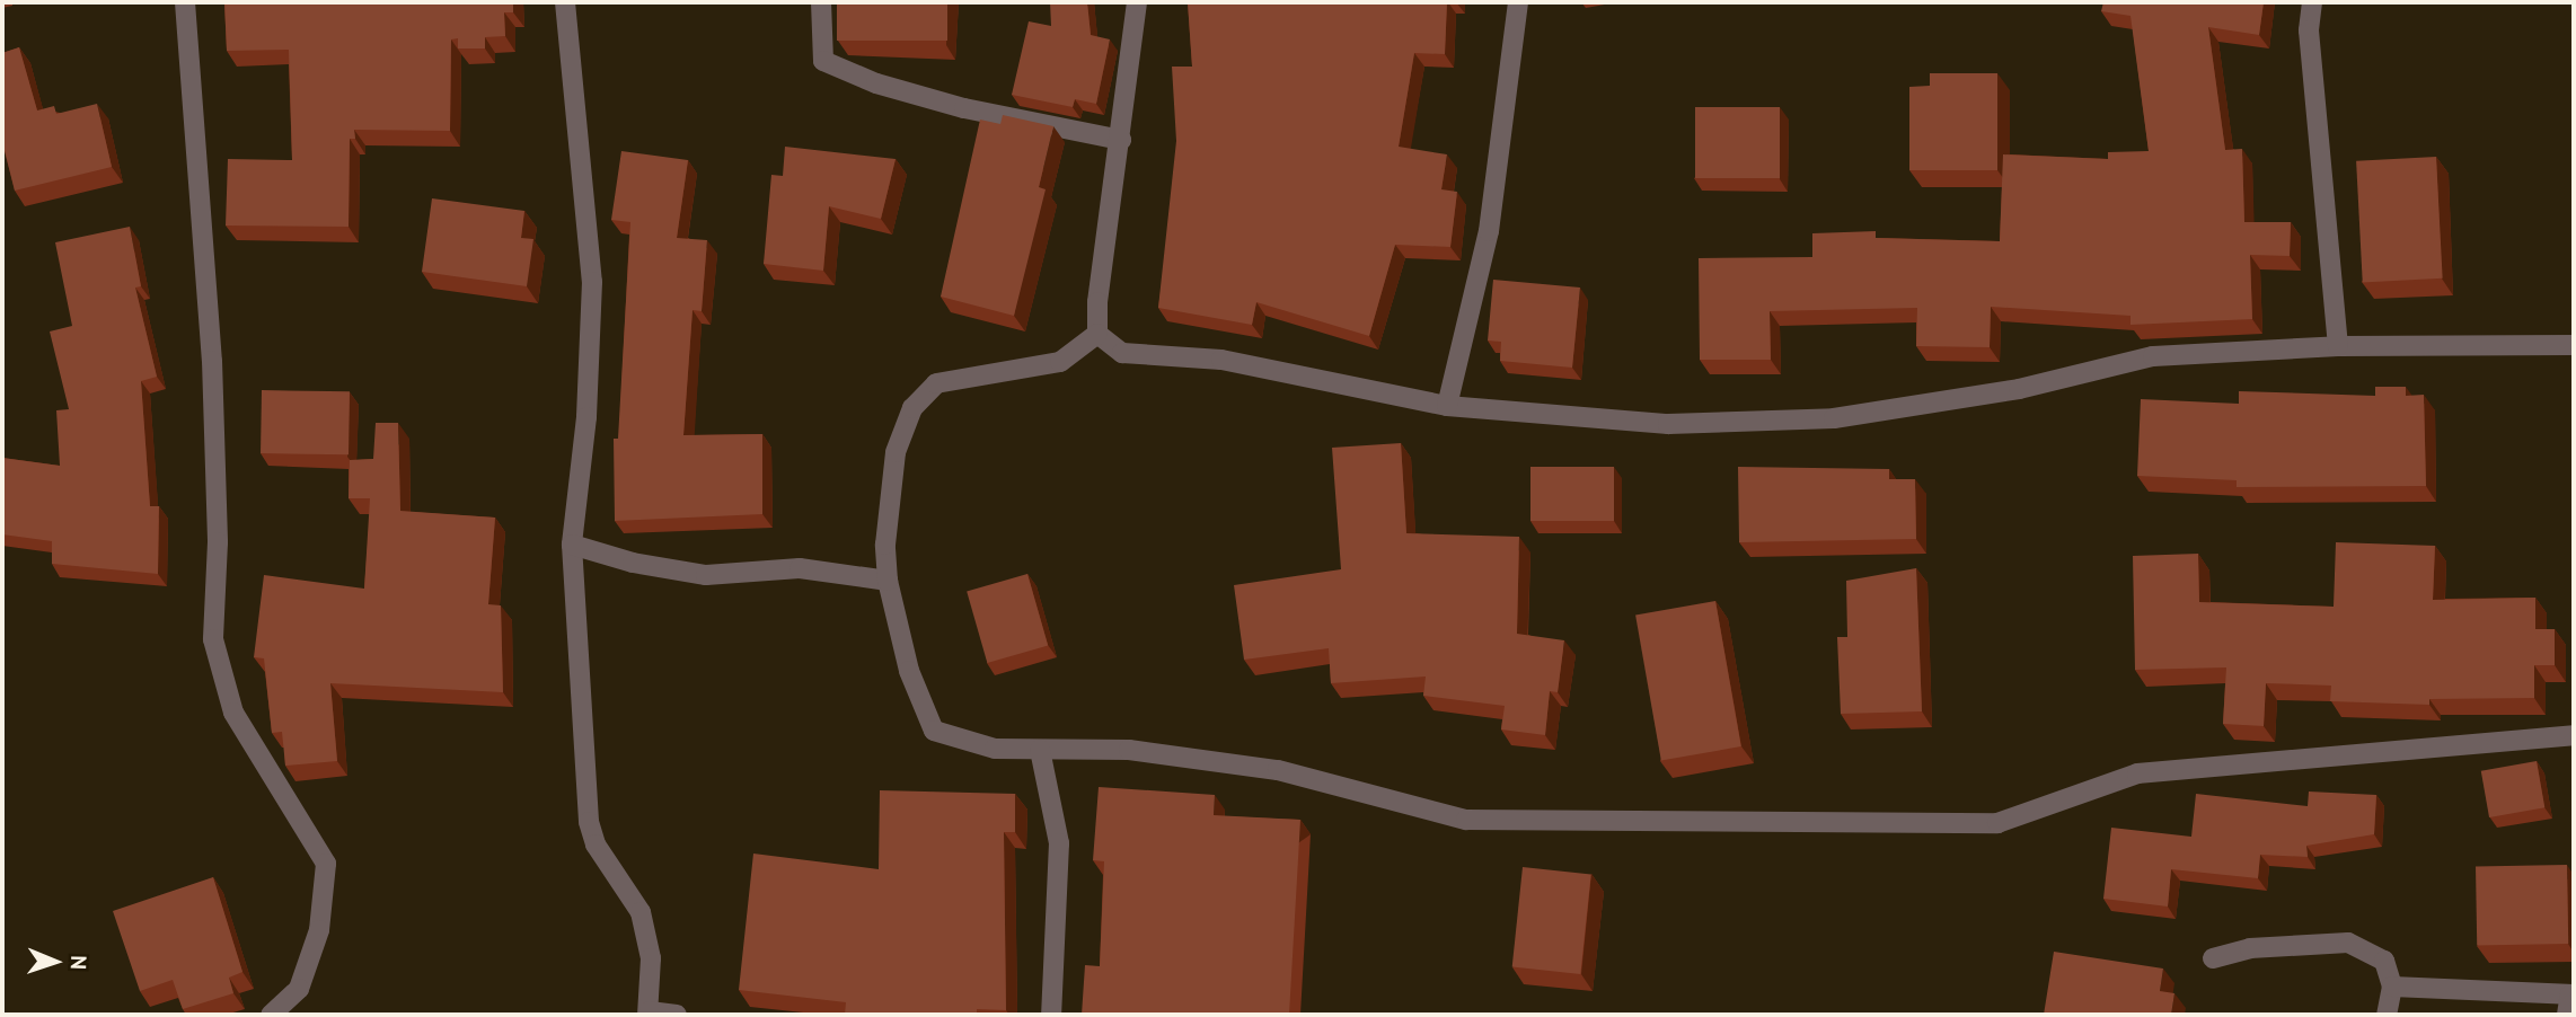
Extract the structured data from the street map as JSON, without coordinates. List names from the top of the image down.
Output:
{
  "north": "right"
}
